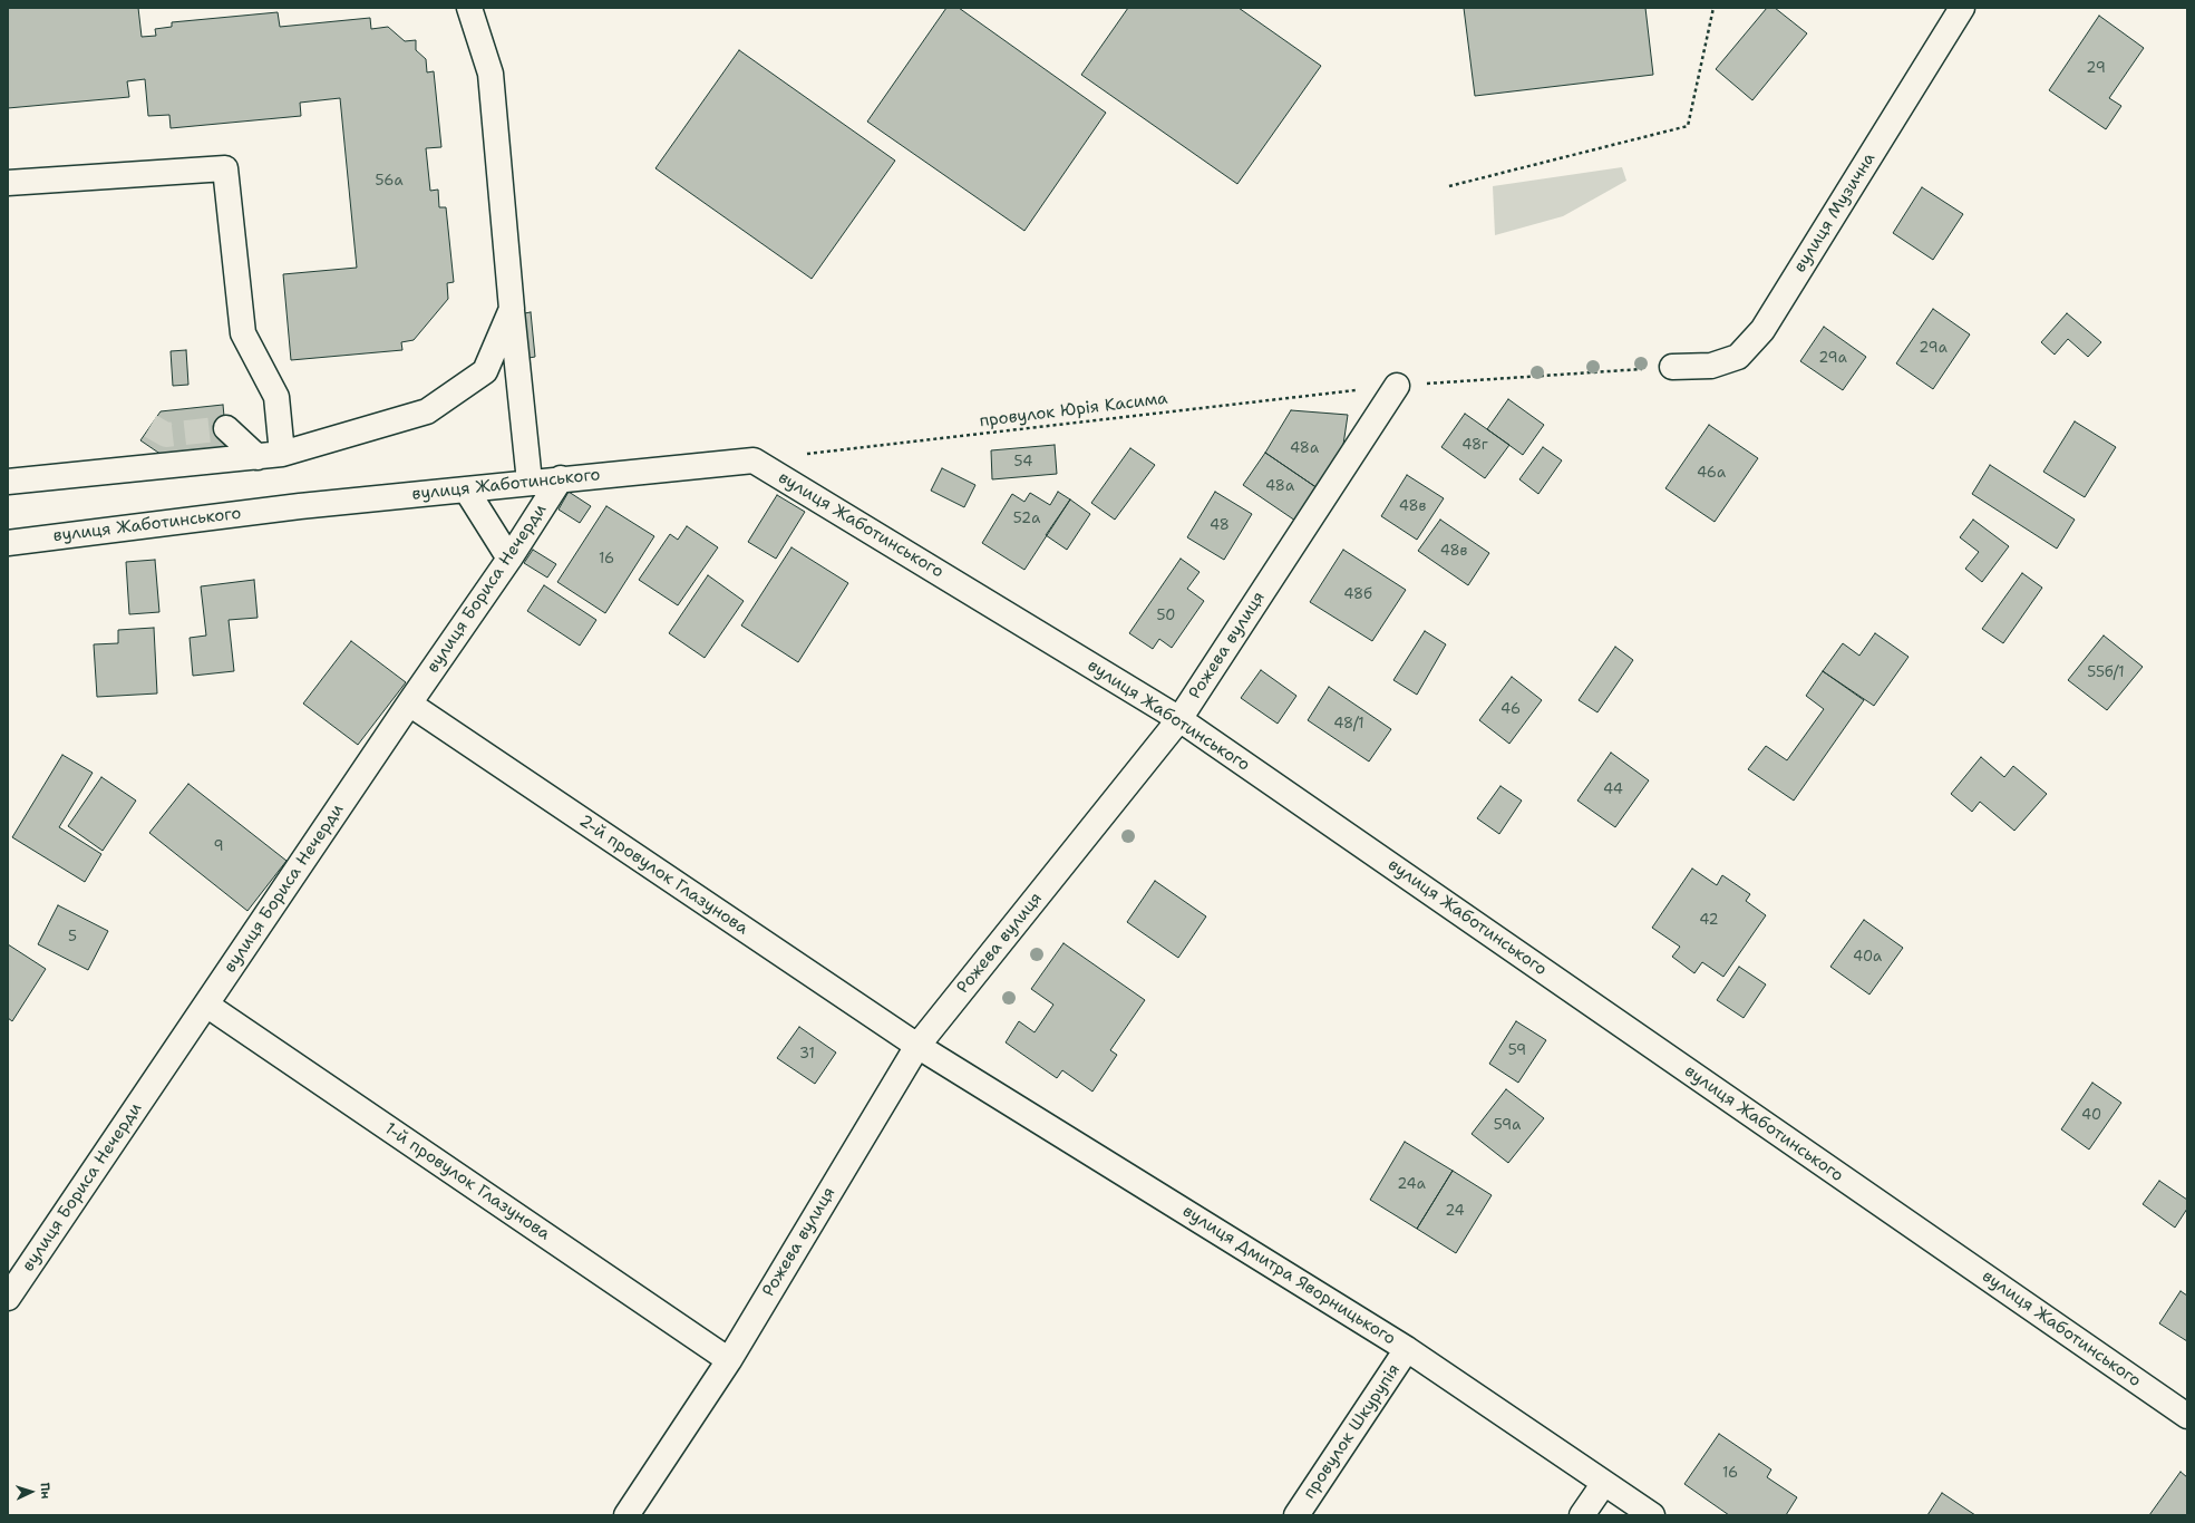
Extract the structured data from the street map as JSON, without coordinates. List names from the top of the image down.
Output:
{
  "streets": {
    "street": [
      "вулиця Музична",
      "вулиця Жаботинського",
      "вулиця Бориса Нечерди",
      "Рожева вулиця",
      "2-й провулок Глазунова",
      "1-й провулок Глазунова",
      "вулиця Дмитра Яворницького",
      "провулок Шкурупія"
    ],
    "path": ["провулок Юрія Касима"]
  },
  "crossings": [
    ["вулиця Музична", "провулок Юрія Касима"],
    ["провулок Юрія Касима", "Рожева вулиця"],
    ["вулиця Жаботинського", "вулиця Бориса Нечерди"],
    ["вулиця Жаботинського", "Рожева вулиця"],
    ["вулиця Бориса Нечерди", "2-й провулок Глазунова"],
    ["вулиця Бориса Нечерди", "1-й провулок Глазунова"],
    ["Рожева вулиця", "2-й провулок Глазунова"],
    ["Рожева вулиця", "1-й провулок Глазунова"],
    ["Рожева вулиця", "вулиця Дмитра Яворницького"],
    ["2-й провулок Глазунова", "вулиця Дмитра Яворницького"],
    ["вулиця Дмитра Яворницького", "провулок Шкурупія"]
  ],
  "house_numbers": [
    "29",
    "56а",
    "29а",
    "29а",
    "48г",
    "48а",
    "54",
    "46а",
    "48а",
    "48в",
    "52а",
    "48",
    "48в",
    "16",
    "48б",
    "50",
    "55б/1",
    "46",
    "48/1",
    "44",
    "9",
    "42",
    "5",
    "40а",
    "59",
    "31",
    "40",
    "59а",
    "24а",
    "24",
    "16"
  ],
  "north": "right"
}
